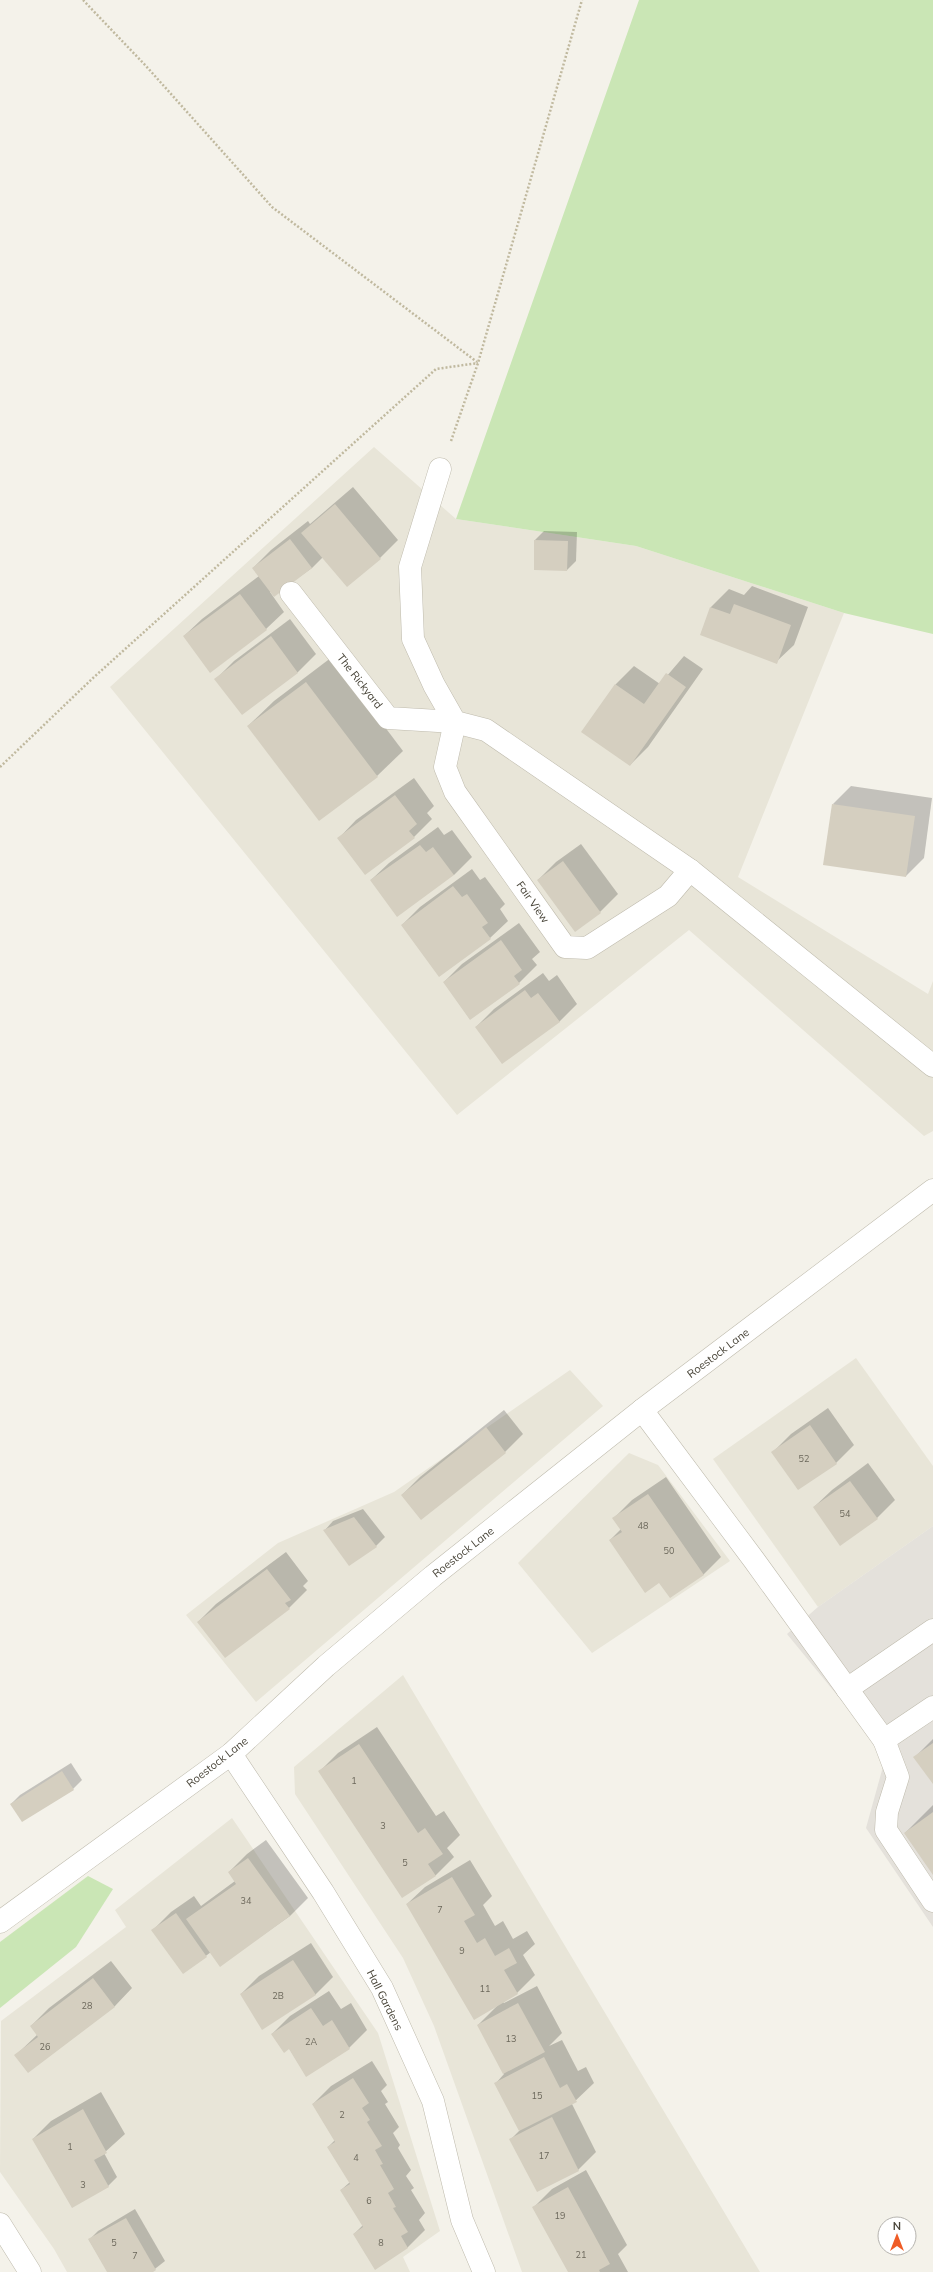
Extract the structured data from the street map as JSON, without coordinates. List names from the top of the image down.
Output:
{
  "streets": {
    "street": [
      "The Rickyard",
      "Fair View",
      "Roestock Lane",
      "Hall Gardens"
    ]
  },
  "crossings": [
    ["The Rickyard", "Fair View"],
    ["Roestock Lane", "Hall Gardens"]
  ],
  "house_numbers": [
    "52",
    "54",
    "48",
    "50",
    "1",
    "3",
    "5",
    "34",
    "7",
    "9",
    "11",
    "2B",
    "28",
    "13",
    "2A",
    "26",
    "15",
    "2",
    "1",
    "17",
    "4",
    "3",
    "6",
    "19",
    "5",
    "8",
    "21",
    "7"
  ],
  "north": "top"
}
